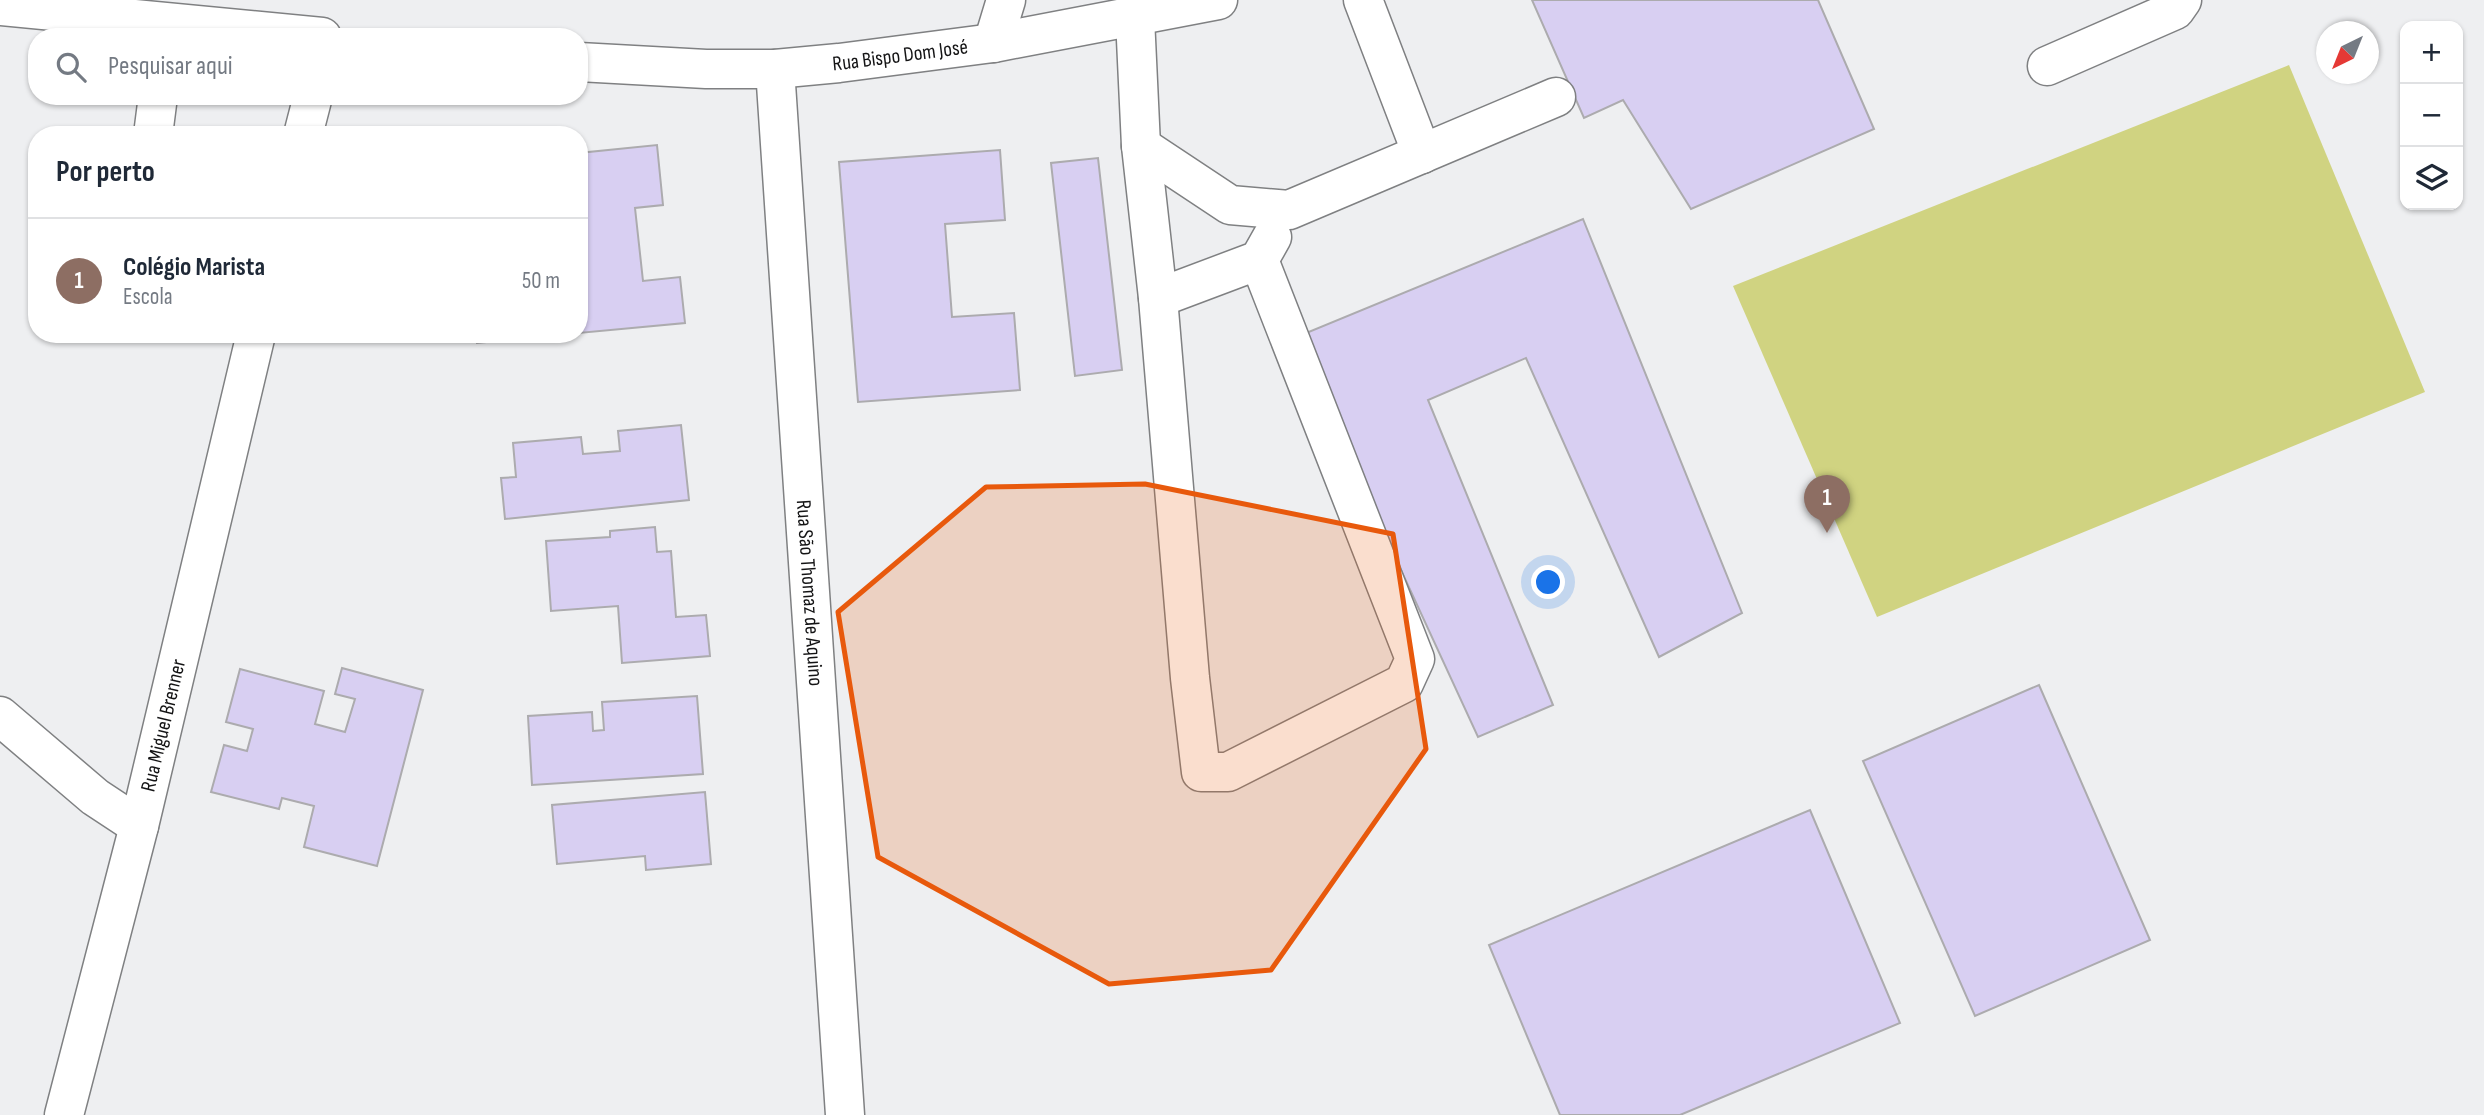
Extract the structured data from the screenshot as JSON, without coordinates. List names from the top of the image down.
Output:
{
  "streets": {
    "street": ["Rua Bispo Dom José", "Rua São Thomaz de Aquino", "Rua Miguel Brenner"]
  },
  "crossings": [
    ["Rua Bispo Dom José", "Rua São Thomaz de Aquino"]
  ],
  "north": "bottom left",
  "page": {
    "map_buttons": ["+", "−"],
    "search": "Pesquisar aqui",
    "heading": "Por perto",
    "list": [
      {
        "mark": "1",
        "name": "Colégio Marista",
        "note": "Escola",
        "value": "50 m"
      }
    ],
    "pins": "1"
  }
}
